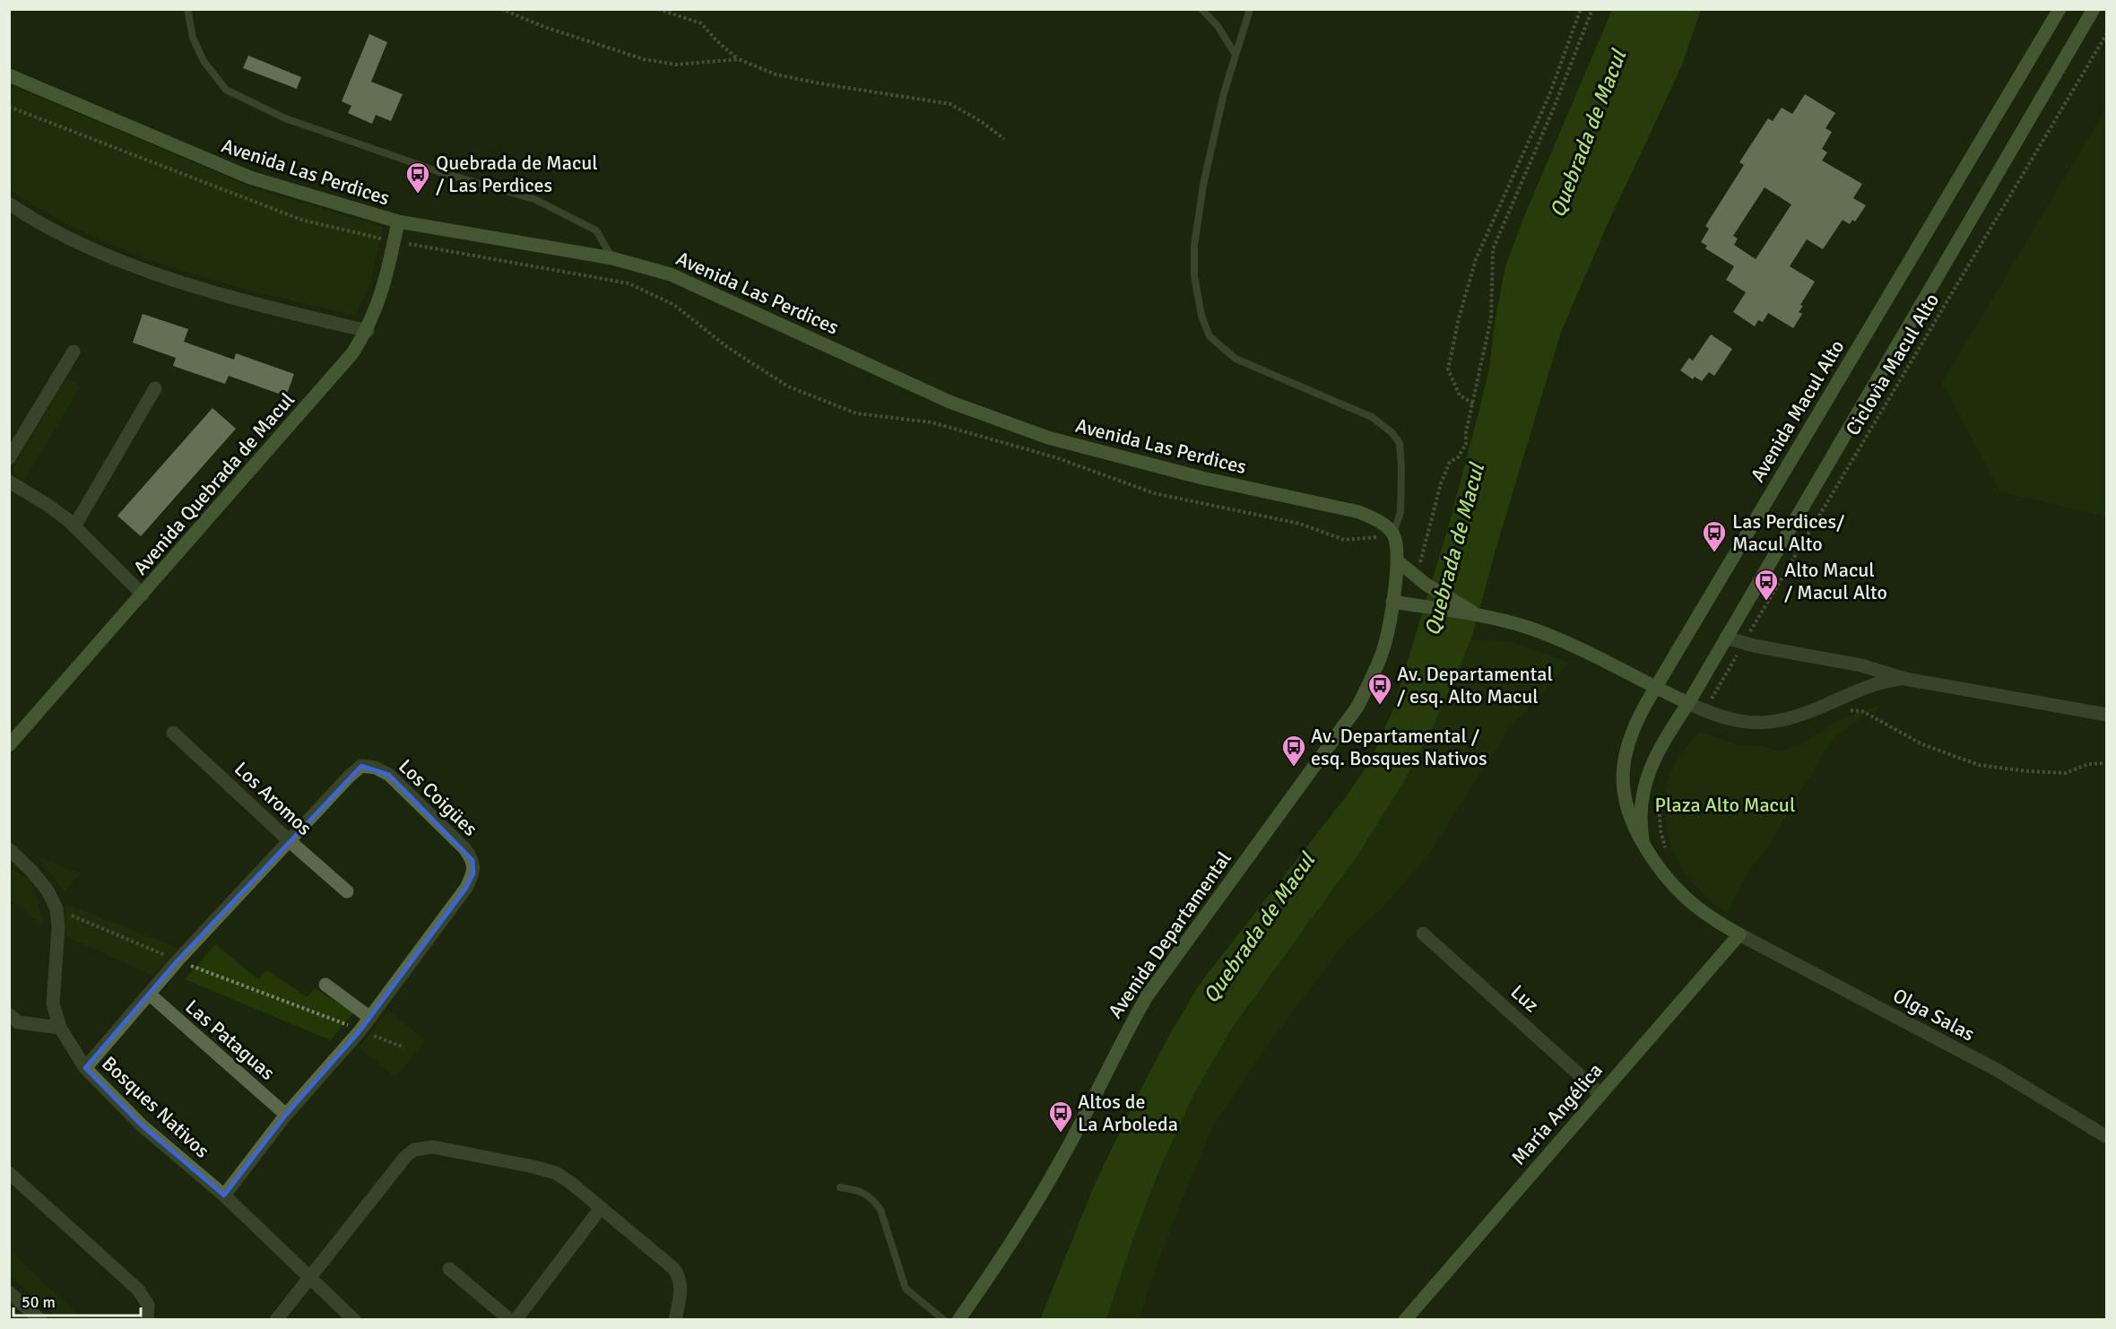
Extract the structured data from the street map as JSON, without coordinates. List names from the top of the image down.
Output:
{
  "streets": {
    "street": [
      "Avenida Las Perdices",
      "Avenida Macul Alto",
      "Avenida Quebrada de Macul",
      "Los Coigües",
      "Los Aromos",
      "Avenida Departamental",
      "Luz",
      "Olga Salas",
      "Las Pataguas",
      "Bosques Nativos",
      "María Angélica"
    ],
    "path": ["Ciclovìa Macul Alto"]
  },
  "crossings": [
    ["Avenida Las Perdices", "Avenida Quebrada de Macul"],
    ["Avenida Macul Alto", "Olga Salas"],
    ["Avenida Macul Alto", "María Angélica"],
    ["Los Coigües", "Los Aromos"],
    ["Los Coigües", "Las Pataguas"],
    ["Los Coigües", "Bosques Nativos"],
    ["Luz", "María Angélica"],
    ["Olga Salas", "María Angélica"]
  ],
  "water": ["Quebrada de Macul"],
  "parks": ["Plaza Alto Macul"],
  "places": {
    "bus stop": [
      "Quebrada de Macul / Las Perdices",
      "Las Perdices/ Macul Alto",
      "Alto Macul / Macul Alto",
      "Av. Departamental / esq. Alto Macul",
      "Av. Departamental / esq. Bosques Nativos",
      "Altos de La Arboleda"
    ]
  },
  "scale_bar": "50 m"
}
